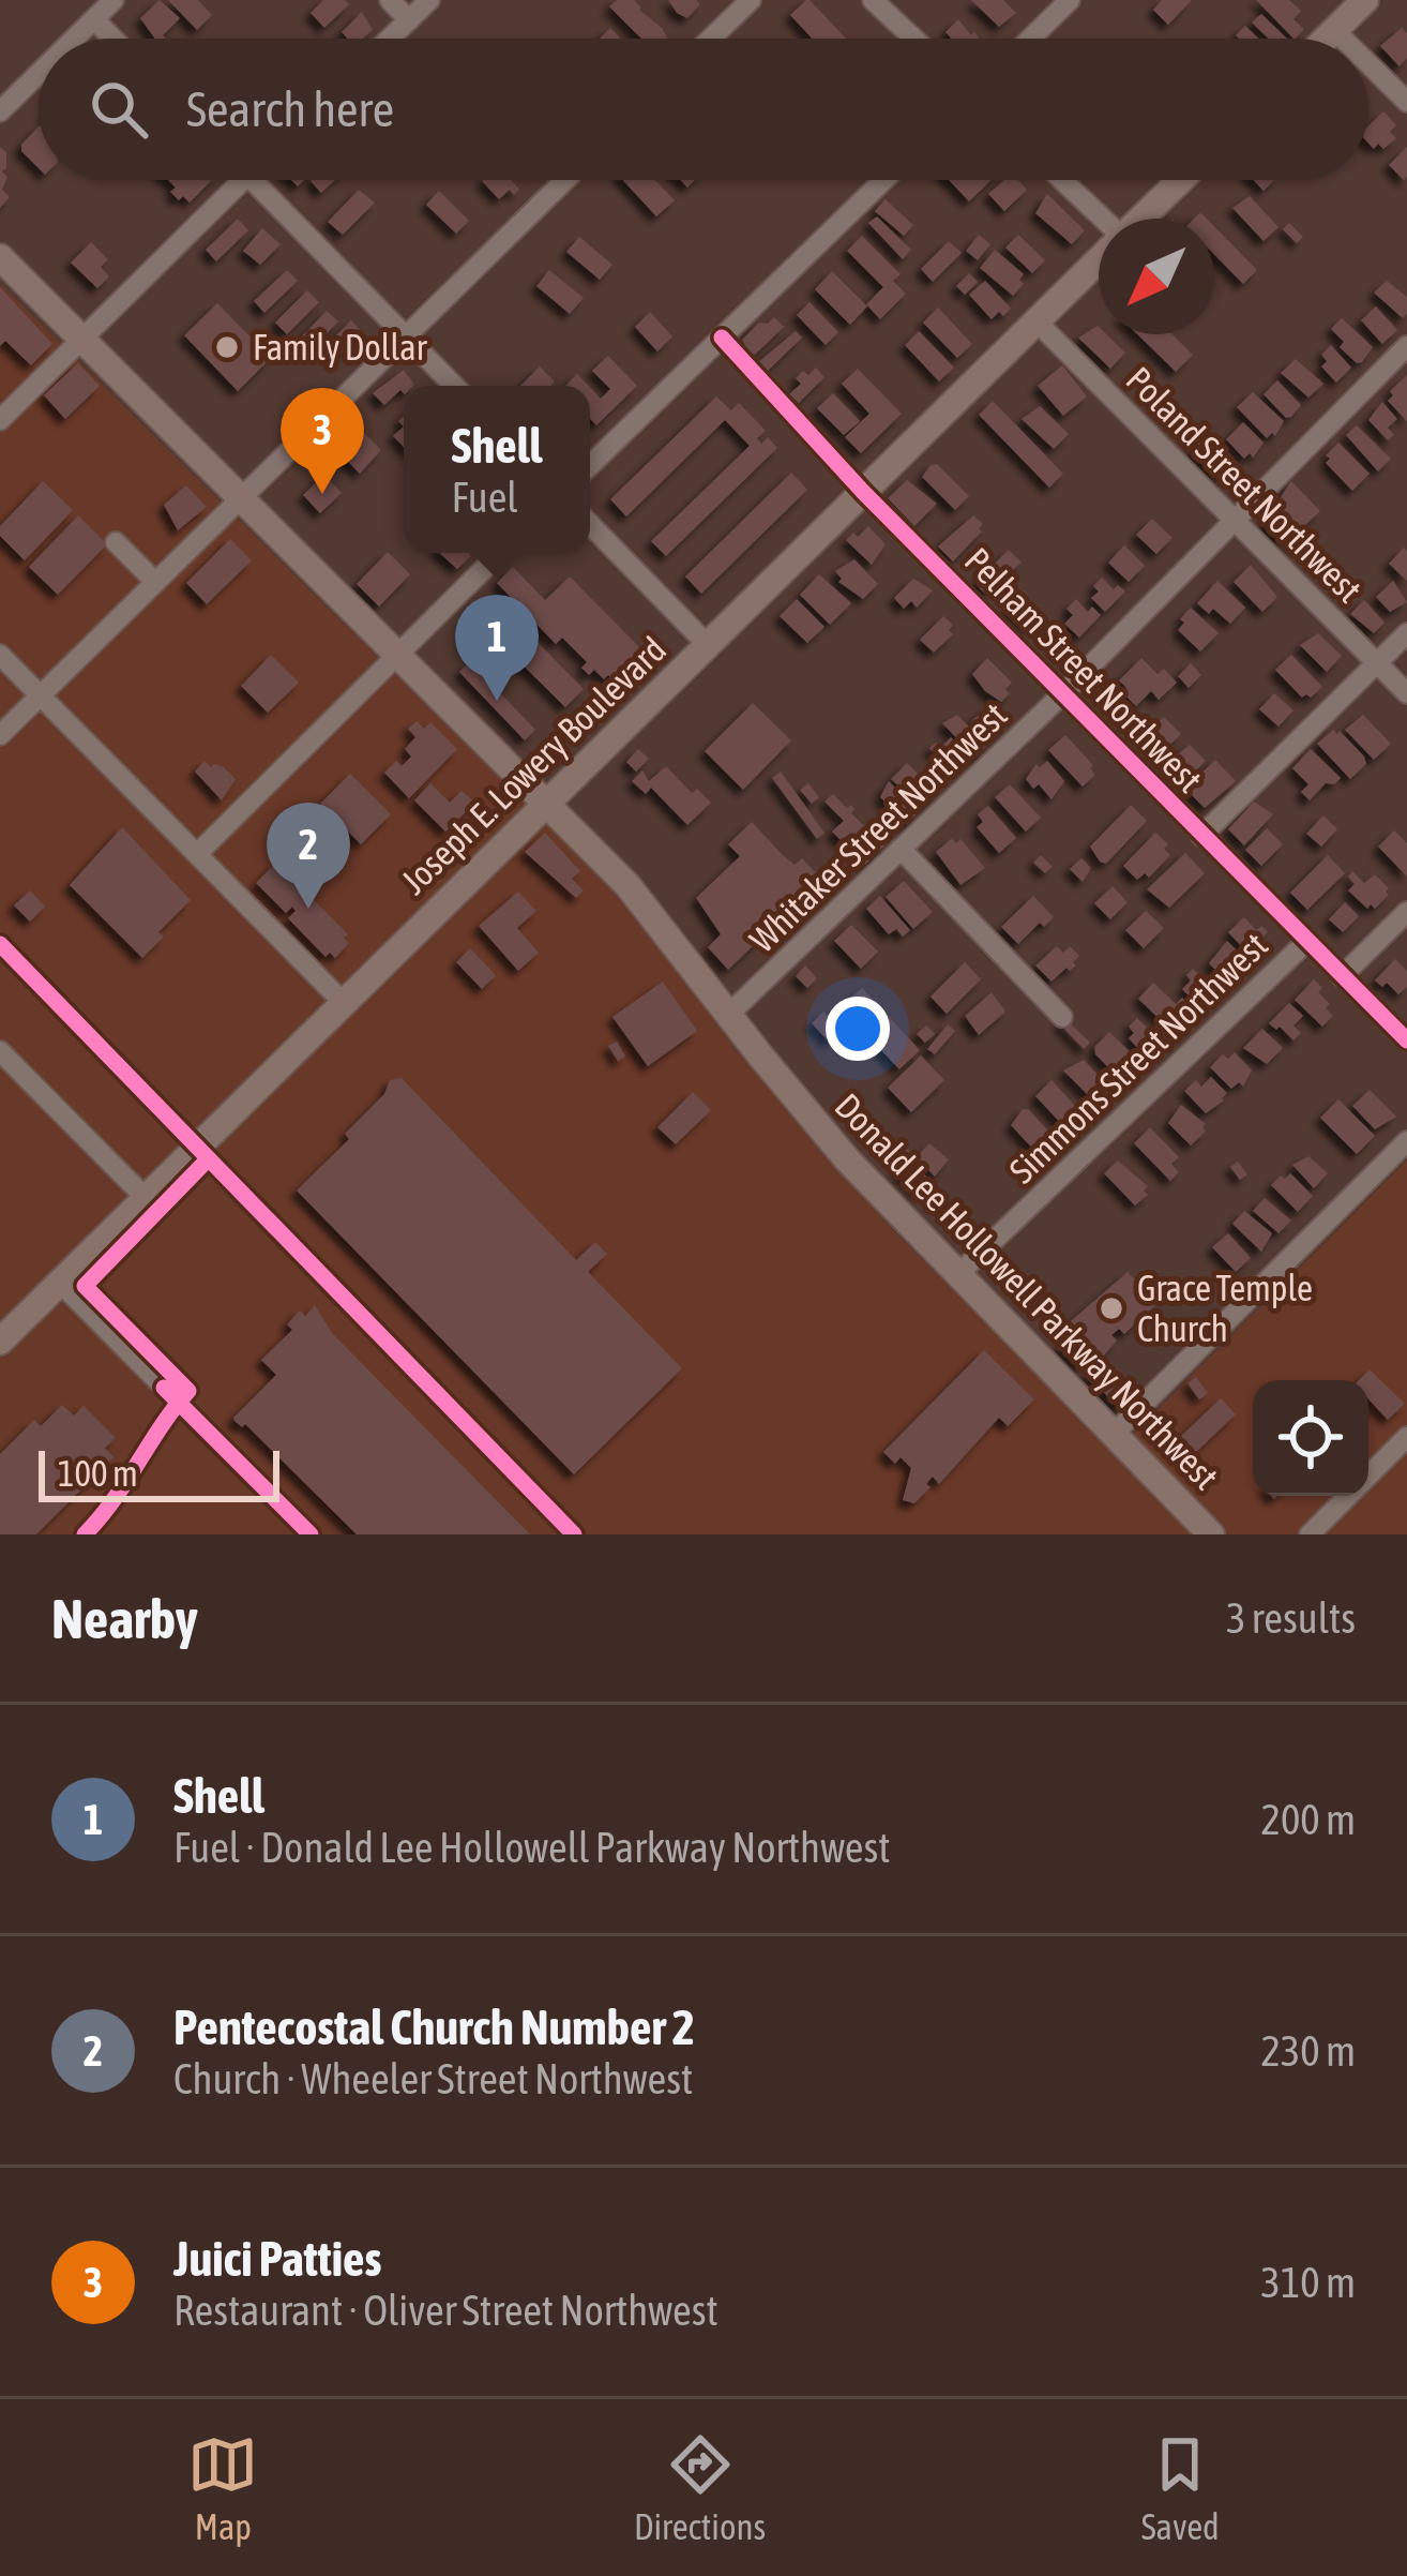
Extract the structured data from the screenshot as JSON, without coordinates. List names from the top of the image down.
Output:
{
  "streets": {
    "main road": ["Joseph E. Lowery Boulevard", "Donald Lee Hollowell Parkway Northwest"],
    "street": [
      "Poland Street Northwest",
      "Pelham Street Northwest",
      "Whitaker Street Northwest",
      "Simmons Street Northwest"
    ]
  },
  "crossings": [
    ["Poland Street Northwest", "Joseph E. Lowery Boulevard"],
    ["Poland Street Northwest", "Whitaker Street Northwest"],
    ["Pelham Street Northwest", "Joseph E. Lowery Boulevard"],
    ["Pelham Street Northwest", "Whitaker Street Northwest"],
    ["Pelham Street Northwest", "Simmons Street Northwest"],
    ["Joseph E. Lowery Boulevard", "Donald Lee Hollowell Parkway Northwest"],
    ["Whitaker Street Northwest", "Donald Lee Hollowell Parkway Northwest"],
    ["Simmons Street Northwest", "Donald Lee Hollowell Parkway Northwest"]
  ],
  "places": ["Family Dollar", "Grace Temple Church"],
  "scale_bar": "100 m",
  "north": "bottom left",
  "page": {
    "search": "Search here",
    "popup": ["Shell", "Fuel"],
    "pins": ["3", "1", "2"],
    "scale": "100 m",
    "heading": ["Nearby", "3 results"],
    "list": [
      {
        "mark": "1",
        "name": "Shell",
        "note": "Fuel · Donald Lee Hollowell Parkway Northwest",
        "value": "200 m"
      },
      {
        "mark": "2",
        "name": "Pentecostal Church Number 2",
        "note": "Church · Wheeler Street Northwest",
        "value": "230 m"
      },
      {
        "mark": "3",
        "name": "Juici Patties",
        "note": "Restaurant · Oliver Street Northwest",
        "value": "310 m"
      }
    ],
    "nav": ["Map", "Directions", "Saved"]
  }
}
